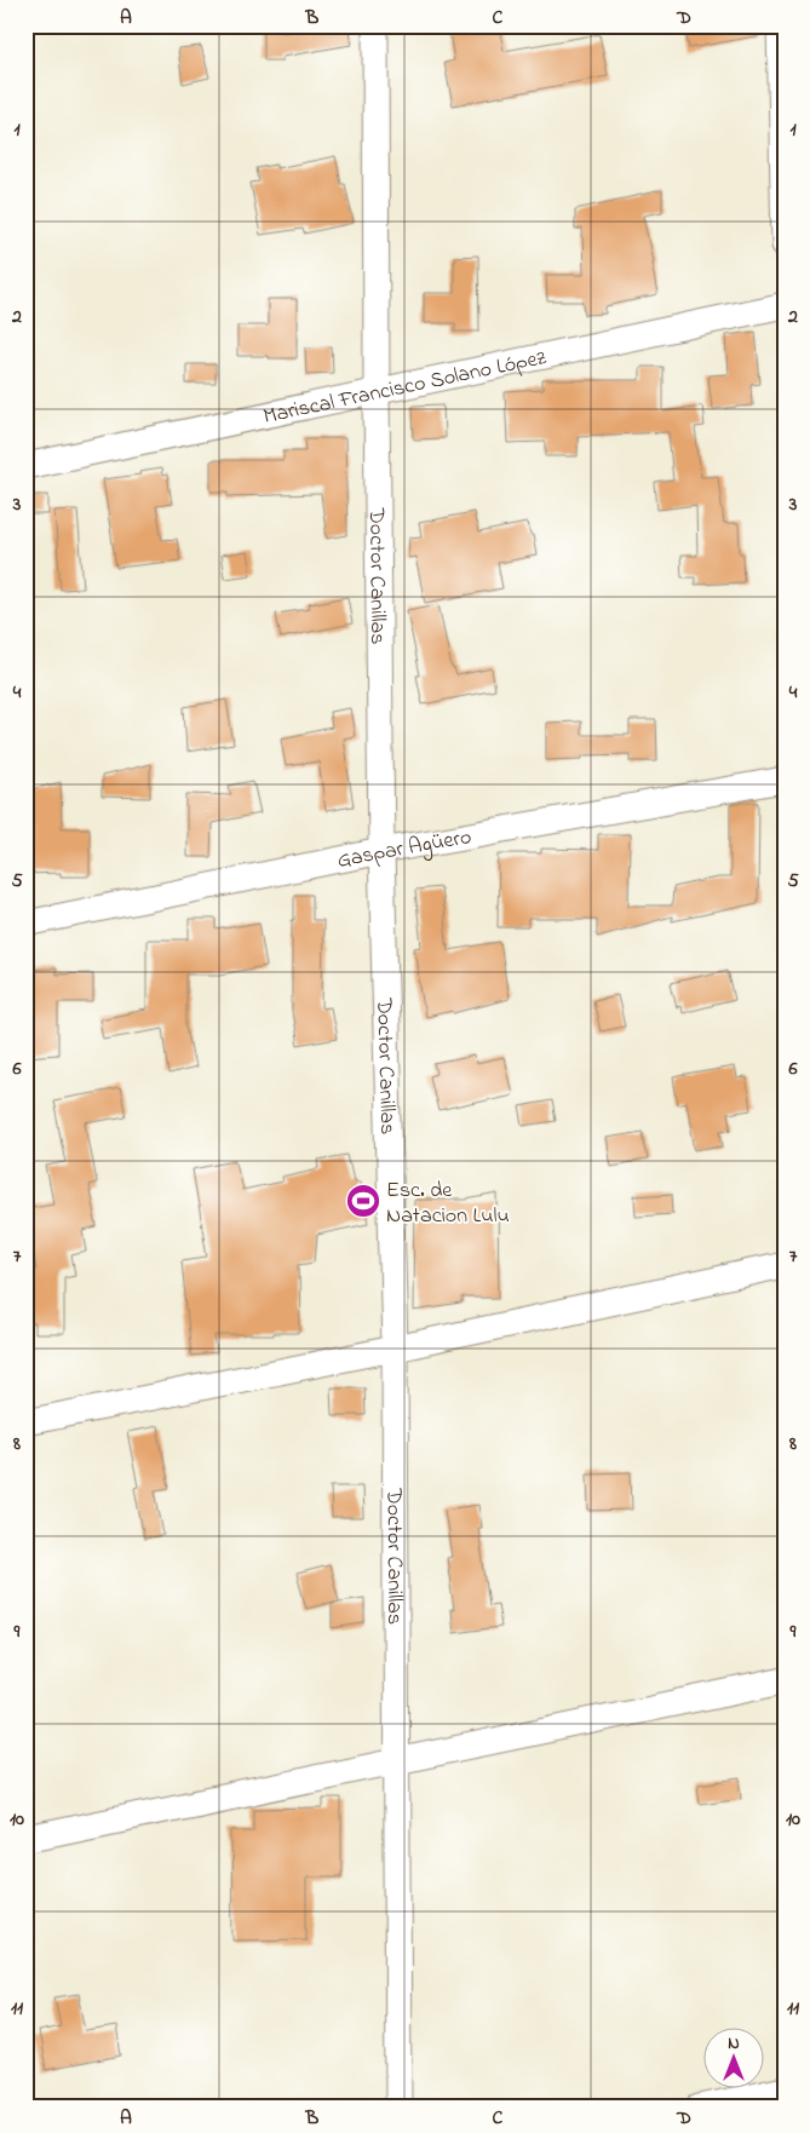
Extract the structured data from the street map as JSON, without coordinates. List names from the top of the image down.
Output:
{
  "streets": {
    "street": ["Mariscal Francisco Solano López", "Doctor Canillas", "Gaspar Agüero"]
  },
  "crossings": [
    ["Mariscal Francisco Solano López", "Doctor Canillas"],
    ["Doctor Canillas", "Gaspar Agüero"]
  ],
  "places": {
    "sports": ["Esc. de Natacion Lulu"]
  },
  "north": "top",
  "grid": {
    "columns": [
      "A",
      "B",
      "C",
      "D"
    ],
    "rows": [
      "1",
      "2",
      "3",
      "4",
      "5",
      "6",
      "7",
      "8",
      "9",
      "10",
      "11"
    ]
  }
}
